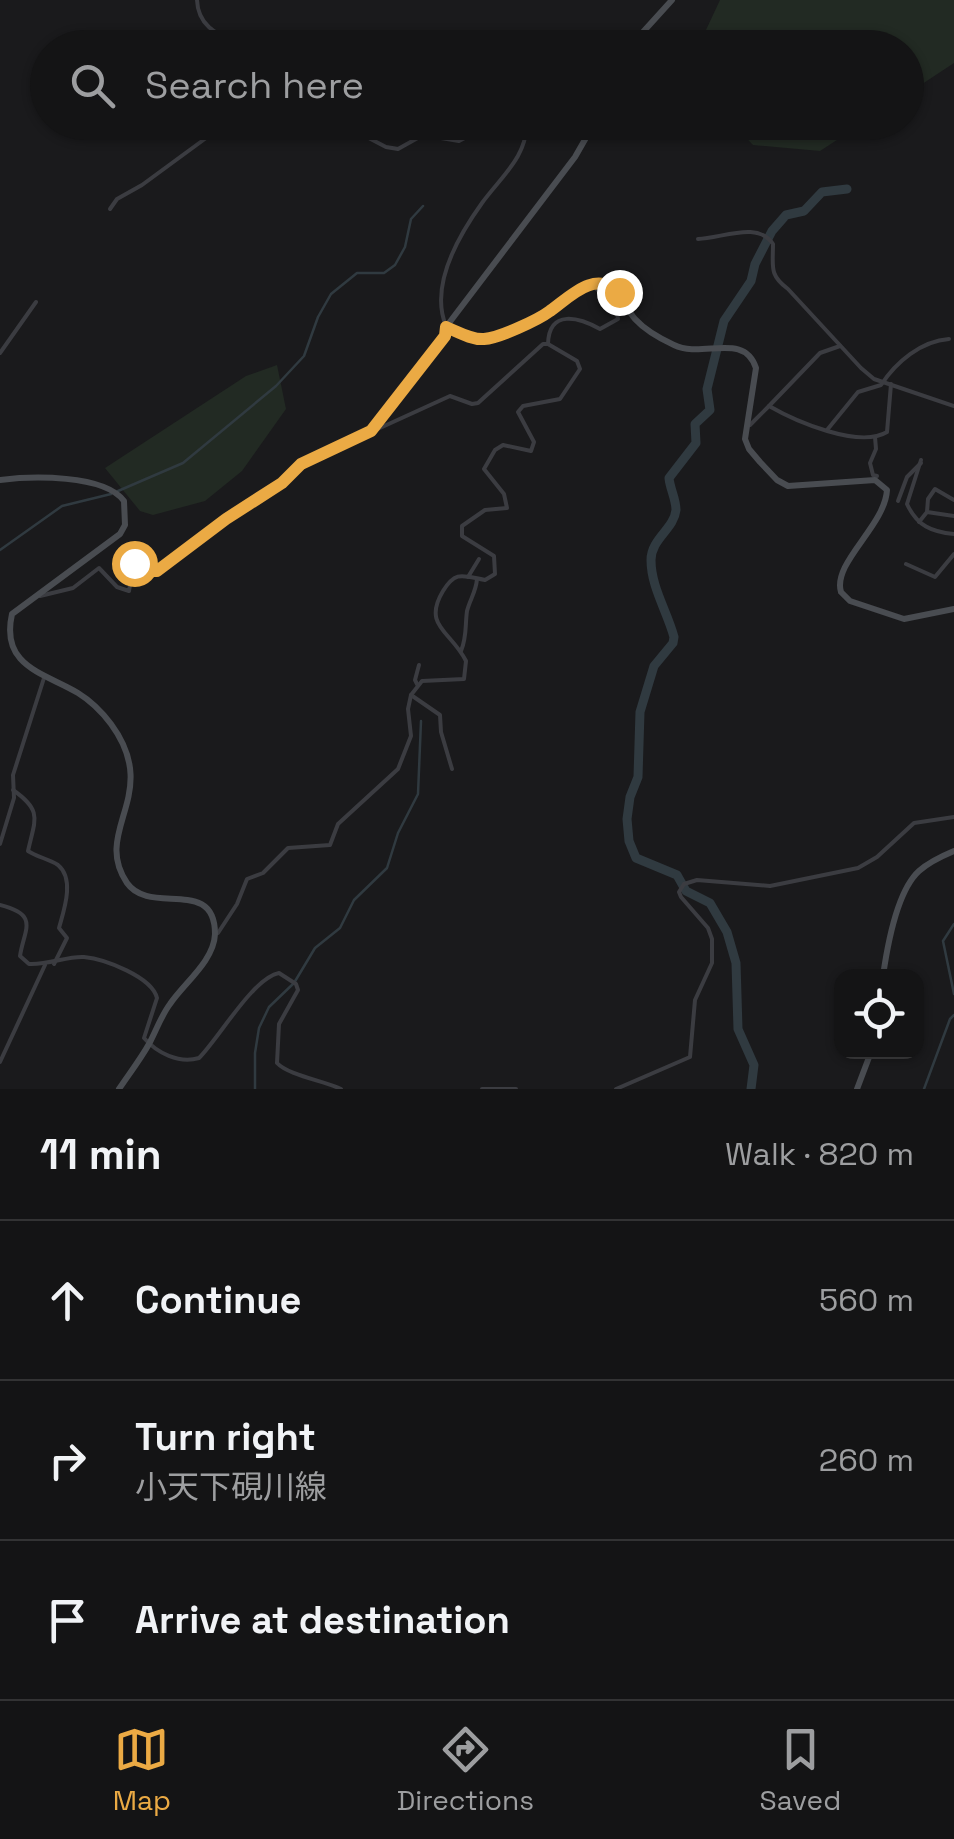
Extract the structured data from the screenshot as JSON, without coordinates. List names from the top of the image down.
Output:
{
  "page": {
    "search": "Search here",
    "heading": ["11 min", "Walk · 820 m"],
    "list": [
      ["Continue", "560 m"],
      ["Turn right", "小天下硯川線", "260 m"],
      "Arrive at destination"
    ],
    "nav": ["Map", "Directions", "Saved"]
  }
}
